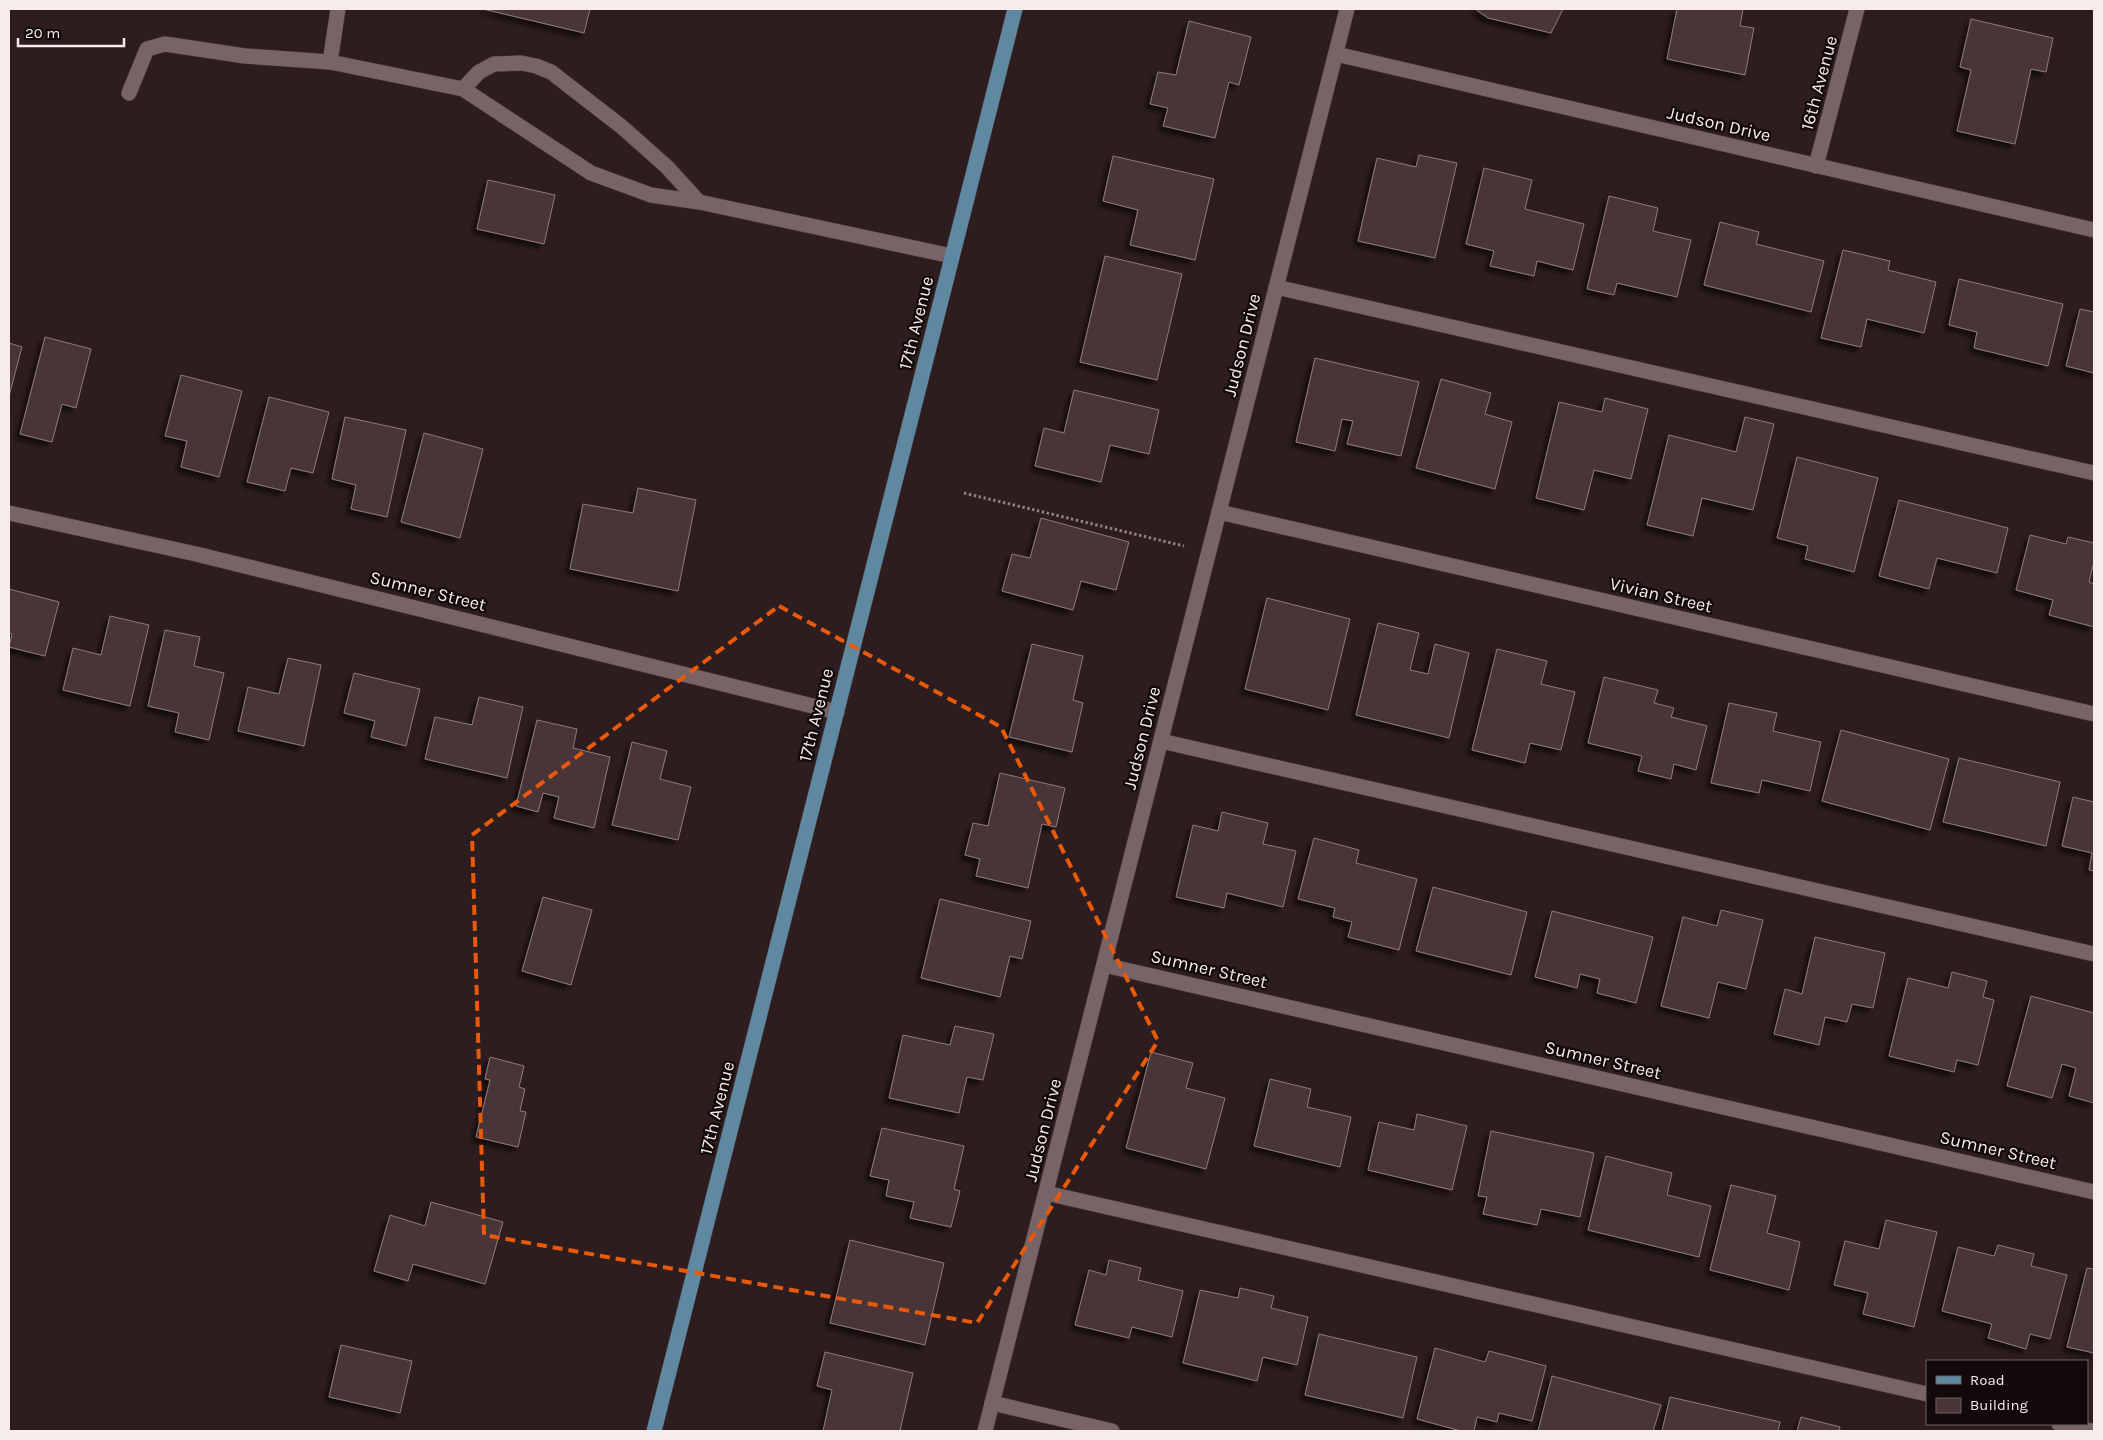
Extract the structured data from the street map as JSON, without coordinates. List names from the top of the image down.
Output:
{
  "streets": {
    "main road": ["17th Avenue"],
    "street": [
      "16th Avenue",
      "Judson Drive",
      "Sumner Street",
      "Vivian Street"
    ]
  },
  "crossings": [
    ["16th Avenue", "Judson Drive"],
    ["Judson Drive", "Sumner Street"],
    ["Judson Drive", "Vivian Street"],
    ["17th Avenue", "Sumner Street"]
  ],
  "legend": ["Road", "Building"],
  "scale_bar": "20 m"
}
